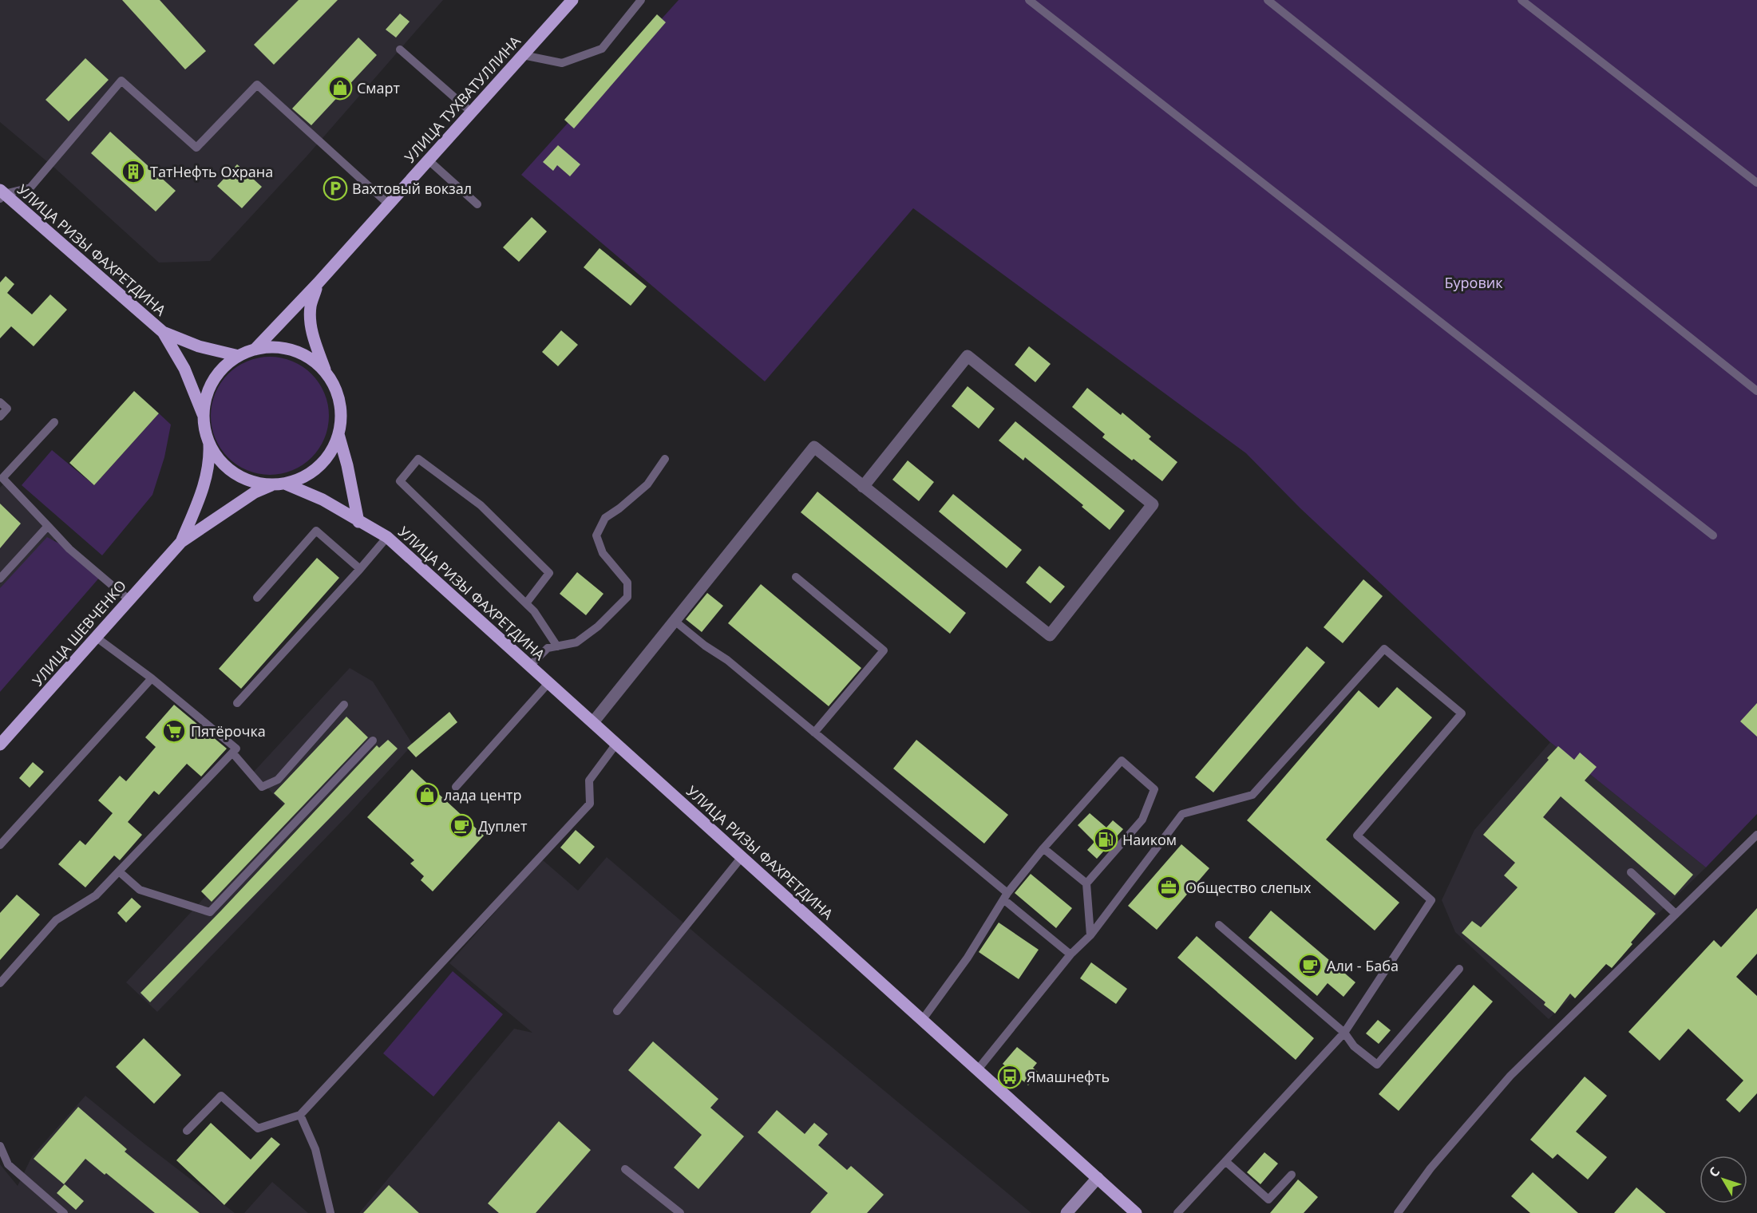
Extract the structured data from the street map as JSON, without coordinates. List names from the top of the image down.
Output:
{
  "streets": {
    "main road": ["УЛИЦА ТУХВАТУЛЛИНА", "УЛИЦА РИЗЫ ФАХРЕТДИНА", "УЛИЦА ШЕВЧЕНКО"]
  },
  "crossings": [
    ["УЛИЦА ТУХВАТУЛЛИНА", "УЛИЦА РИЗЫ ФАХРЕТДИНА"]
  ],
  "parks": ["Буровик"],
  "places": {
    "shop": ["Смарт", "лада центр"],
    "building": ["ТатНефть Охрана"],
    "parking": ["Вахтовый вокзал"],
    "supermarket": ["Пятёрочка"],
    "cafe": ["Дуплет", "Али - Баба"],
    "fuel station": ["Наиком"],
    "office": ["Общество слепых"],
    "bus stop": ["Ямашнефть"]
  },
  "north": "top left"
}
